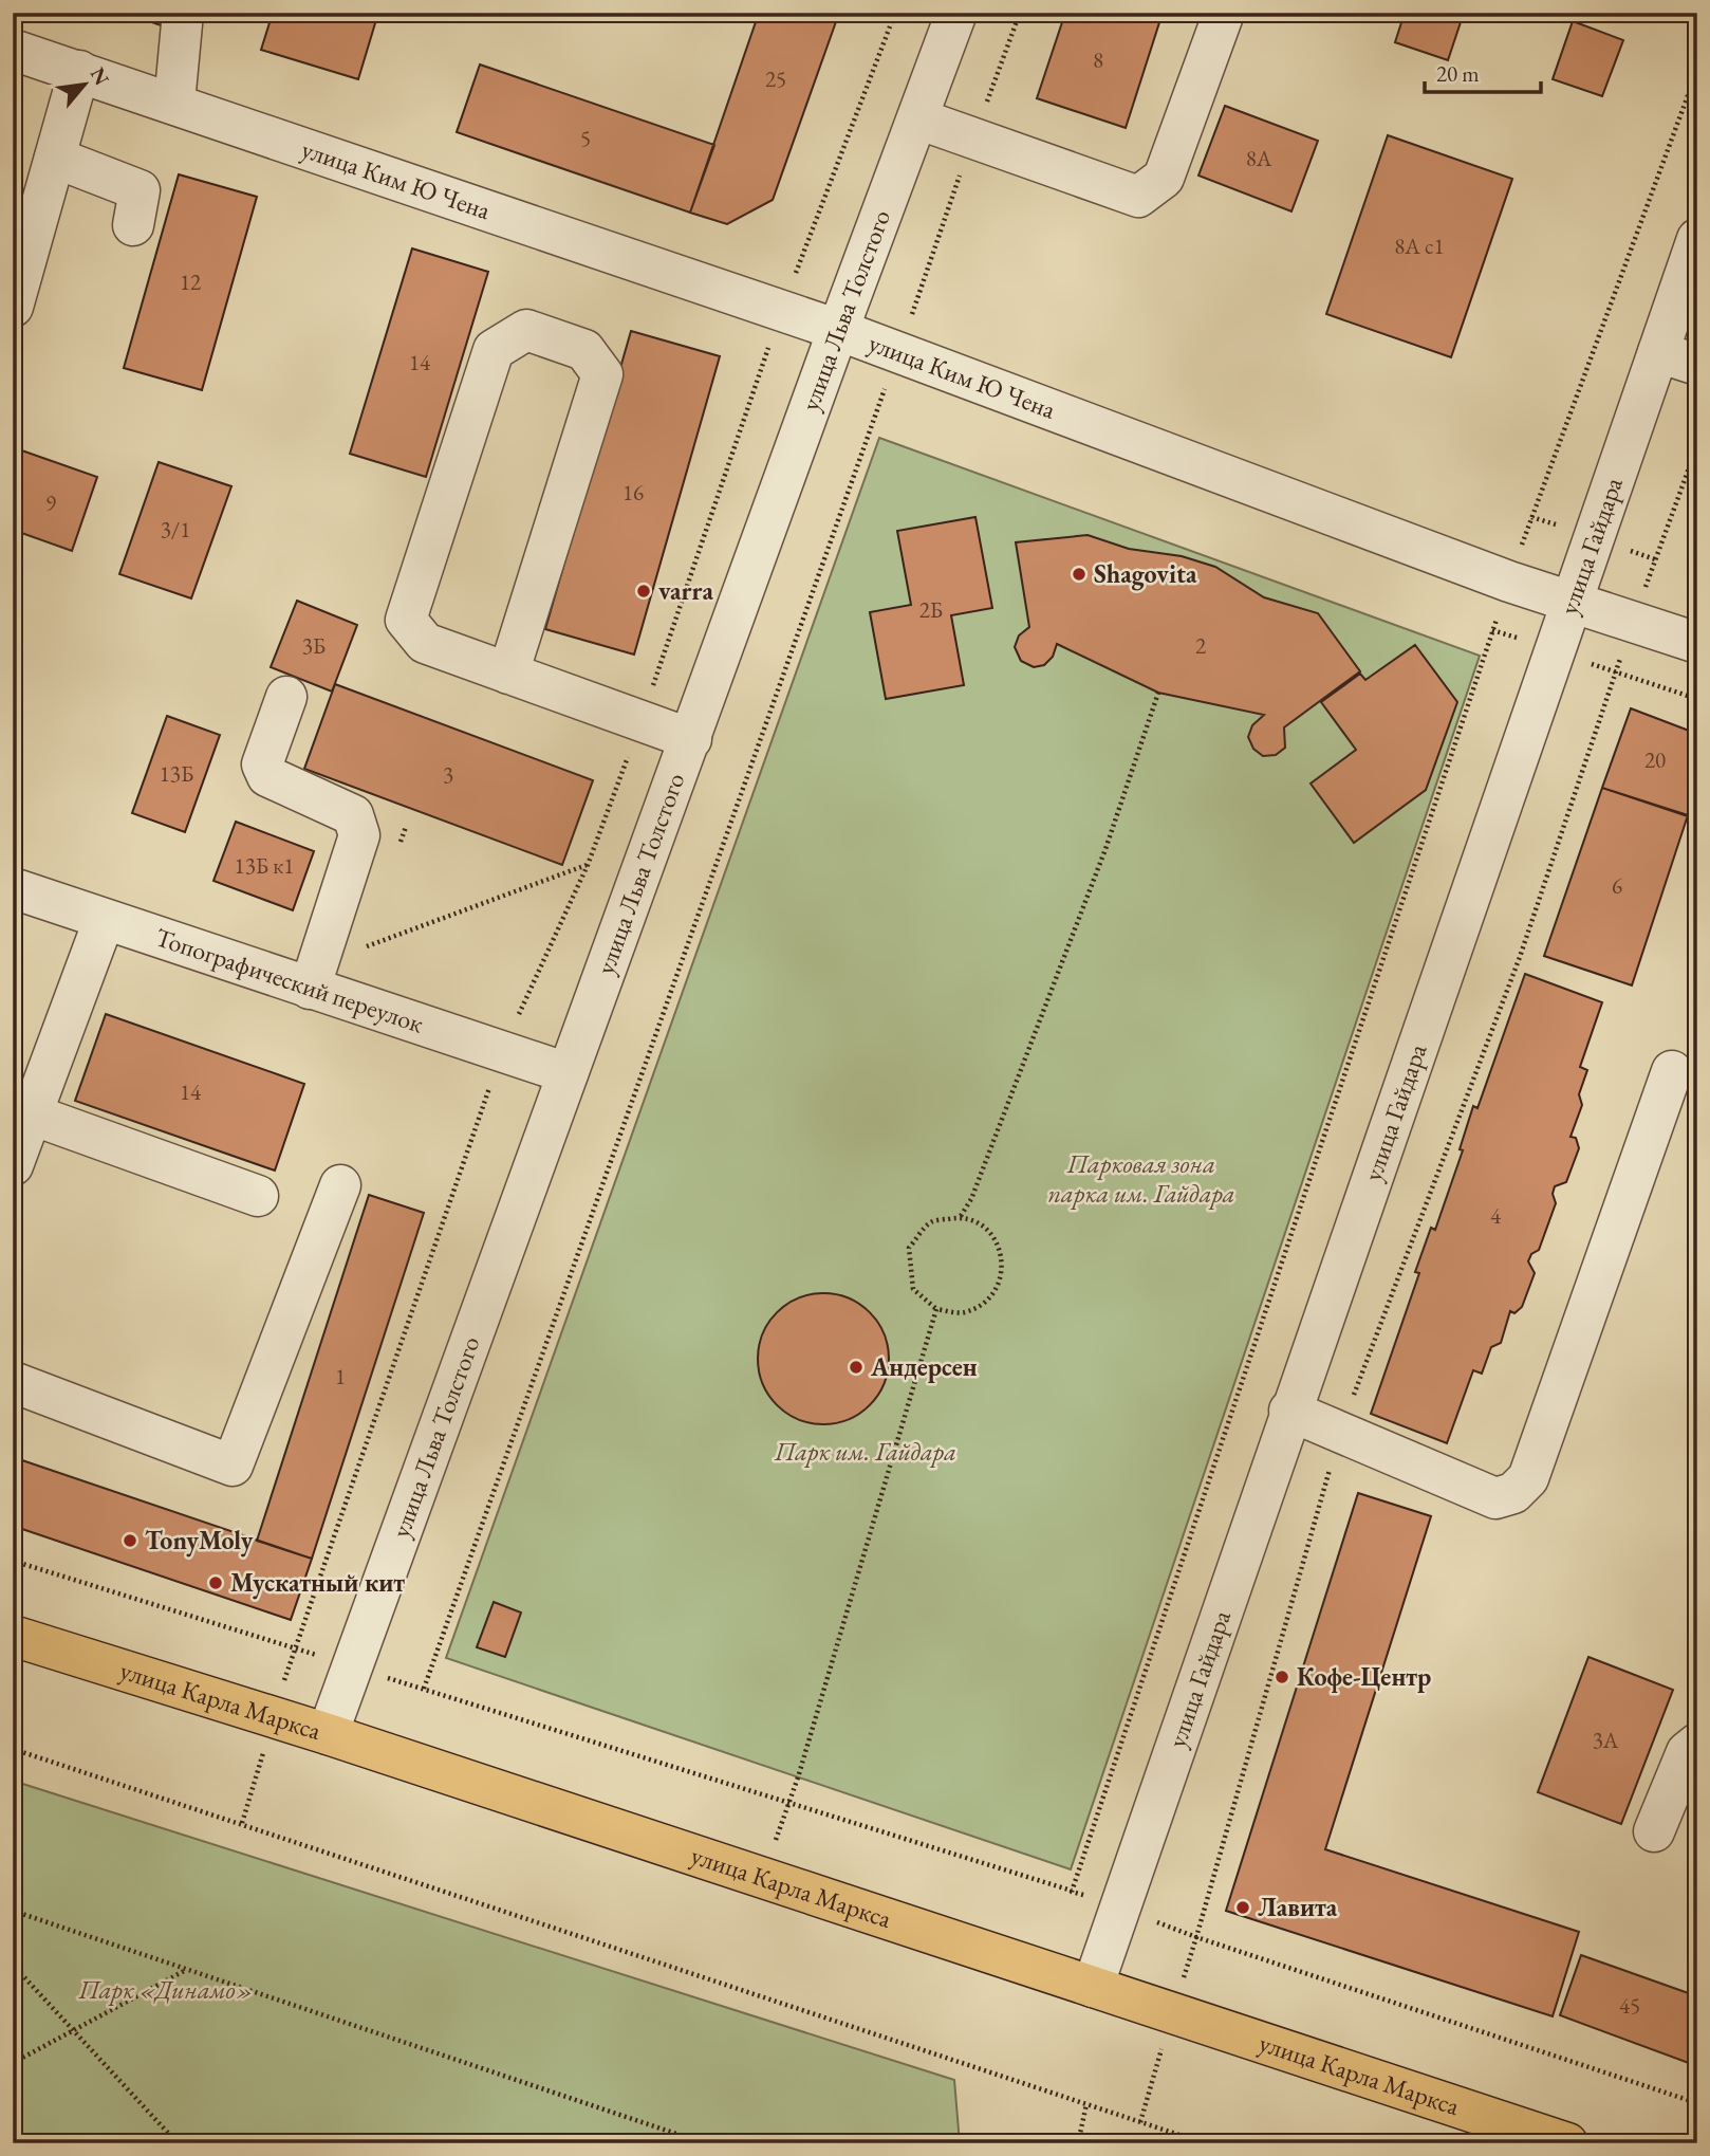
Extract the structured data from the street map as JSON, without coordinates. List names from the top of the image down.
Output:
{
  "streets": {
    "main road": ["улица Карла Маркса"],
    "street": [
      "улица Ким Ю Чена",
      "улица Льва Толстого",
      "улица Гайдара",
      "Топографический переулок"
    ]
  },
  "crossings": [
    ["улица Ким Ю Чена", "улица Льва Толстого"],
    ["улица Ким Ю Чена", "улица Гайдара"],
    ["улица Льва Толстого", "Топографический переулок"],
    ["улица Льва Толстого", "улица Карла Маркса"],
    ["улица Гайдара", "улица Карла Маркса"]
  ],
  "parks": ["Парковая зона парка им. Гайдара", "Парк им. Гайдара", "Парк «Динамо»"],
  "places": [
    "Shagovita",
    "varra",
    "Андерсен",
    "TonyMoly",
    "Мускатный кит",
    "Кофе-Центр",
    "Лавита"
  ],
  "house_numbers": [
    "8",
    "25",
    "5",
    "8А",
    "8А с1",
    "12",
    "14",
    "16",
    "9",
    "3/1",
    "2Б",
    "3Б",
    "2",
    "20",
    "13Б",
    "3",
    "13Б к1",
    "6",
    "14",
    "4",
    "1",
    "3А",
    "45"
  ],
  "scale_bar": "20 m",
  "north": "top right"
}
